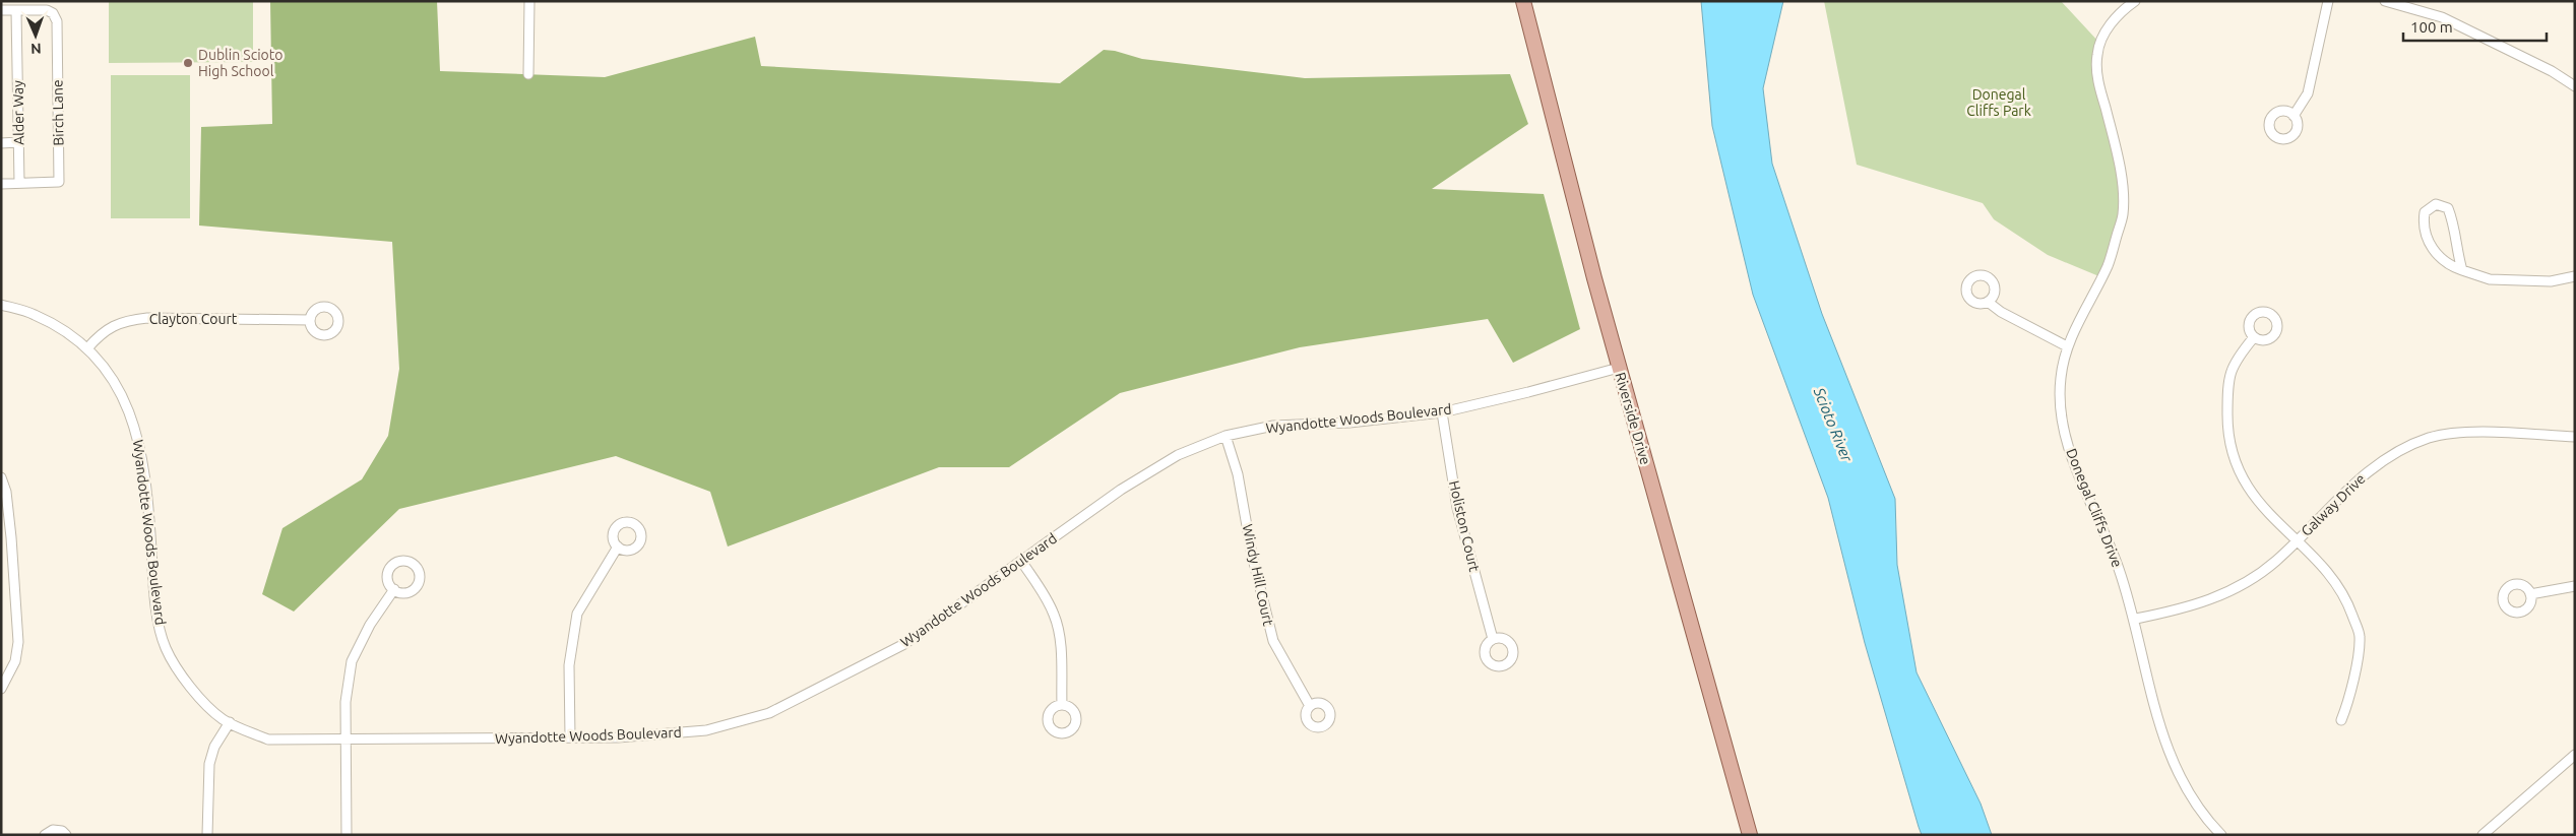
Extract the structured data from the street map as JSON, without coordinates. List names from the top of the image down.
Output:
{
  "streets": {
    "main road": ["Riverside Drive"],
    "street": [
      "Alder Way",
      "Birch Lane",
      "Clayton Court",
      "Wyandotte Woods Boulevard",
      "Galway Drive",
      "Donegal Cliffs Drive",
      "Holiston Court",
      "Windy Hill Court"
    ]
  },
  "crossings": [
    ["Alder Way", "Birch Lane"],
    ["Clayton Court", "Wyandotte Woods Boulevard"],
    ["Wyandotte Woods Boulevard", "Riverside Drive"],
    ["Wyandotte Woods Boulevard", "Holiston Court"],
    ["Wyandotte Woods Boulevard", "Windy Hill Court"],
    ["Galway Drive", "Donegal Cliffs Drive"]
  ],
  "water": ["Scioto River"],
  "parks": ["Donegal Cliffs Park"],
  "places": ["Dublin Scioto High School"],
  "scale_bar": "100 m",
  "north": "bottom"
}
